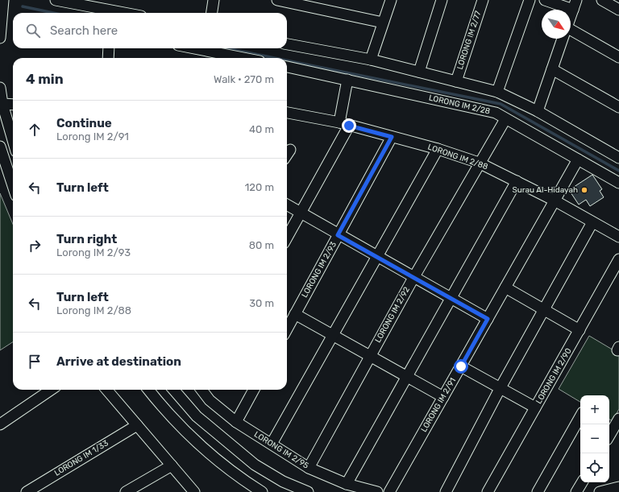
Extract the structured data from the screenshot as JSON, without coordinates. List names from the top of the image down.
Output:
{
  "streets": {
    "street": [
      "LORONG IM 2/77",
      "LORONG IM 2/28",
      "LORONG IM 2/88",
      "LORONG IM 2/93",
      "LORONG IM 2/92",
      "LORONG IM 2/90",
      "LORONG IM 2/91",
      "LORONG IM 2/95",
      "LORONG IM 1/33"
    ]
  },
  "crossings": [
    ["LORONG IM 2/28", "LORONG IM 2/92"],
    ["LORONG IM 2/28", "LORONG IM 2/91"],
    ["LORONG IM 2/88", "LORONG IM 2/93"],
    ["LORONG IM 2/88", "LORONG IM 2/92"],
    ["LORONG IM 2/88", "LORONG IM 2/91"],
    ["LORONG IM 2/92", "LORONG IM 2/95"]
  ],
  "places": ["Surau Al-Hidayah"],
  "north": "bottom right",
  "page": {
    "search": "Search here",
    "heading": ["4 min", "Walk · 270 m"],
    "list": [
      ["Continue", "Lorong IM 2/91", "40 m"],
      ["Turn left", "120 m"],
      ["Turn right", "Lorong IM 2/93", "80 m"],
      ["Turn left", "Lorong IM 2/88", "30 m"],
      "Arrive at destination"
    ],
    "map_buttons": ["+", "−"]
  }
}
